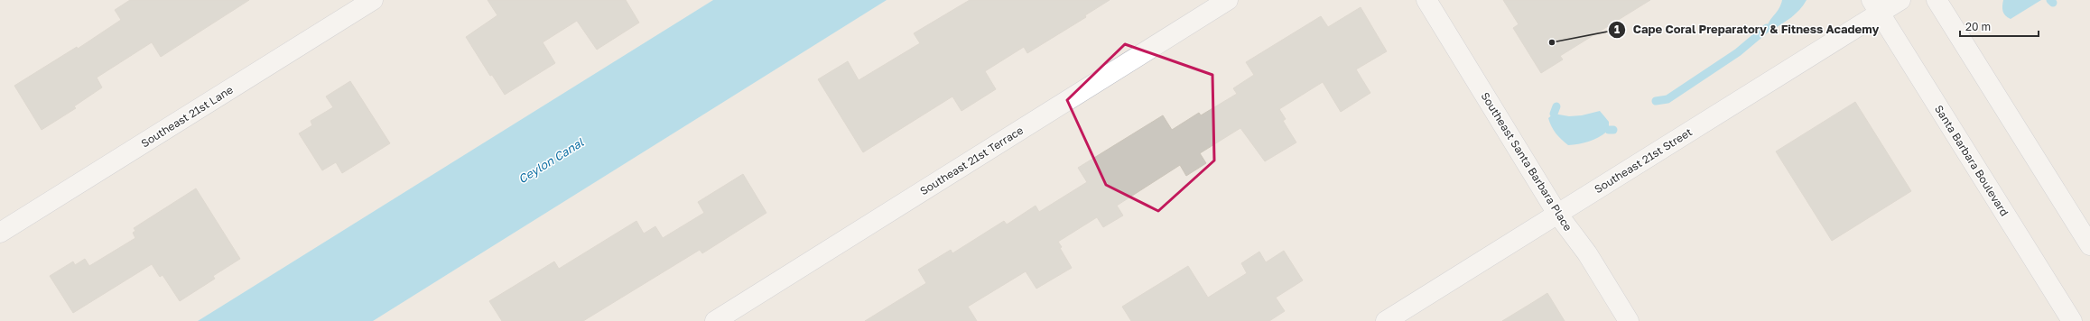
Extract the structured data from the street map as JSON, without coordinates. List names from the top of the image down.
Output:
{
  "streets": {
    "street": [
      "Southeast 21st Lane",
      "Southeast 21st Terrace",
      "Southeast 21st Street",
      "Santa Barbara Boulevard",
      "Southeast Santa Barbara Place"
    ]
  },
  "crossings": [
    ["Southeast 21st Street", "Santa Barbara Boulevard"],
    ["Southeast 21st Street", "Southeast Santa Barbara Place"]
  ],
  "water": ["Ceylon Canal"],
  "places": ["Cape Coral Preparatory & Fitness Academy"],
  "scale_bar": "20 m"
}
